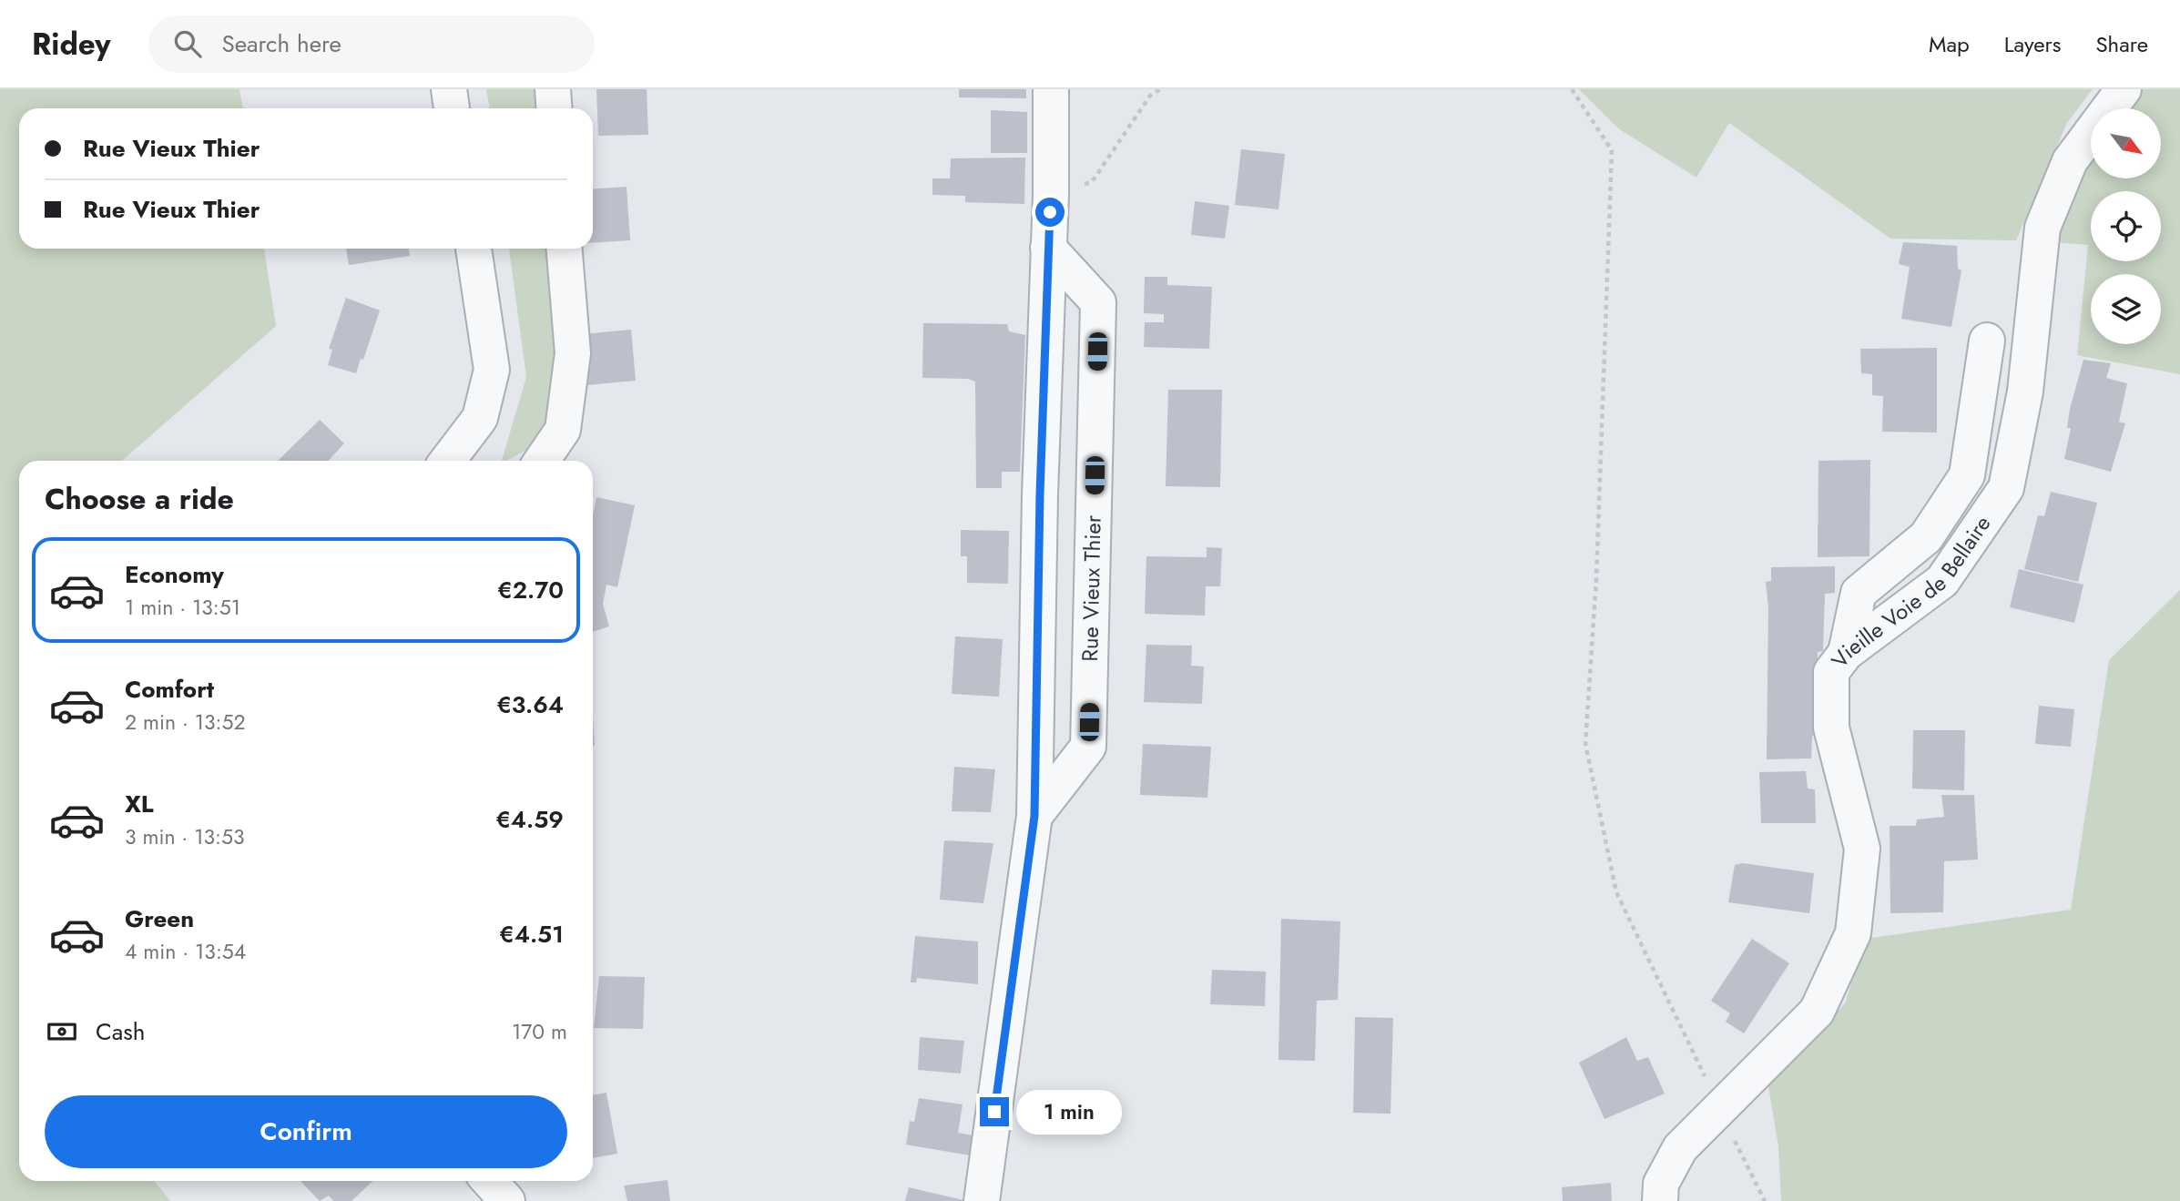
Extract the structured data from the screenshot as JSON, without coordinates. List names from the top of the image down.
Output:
{
  "streets": {
    "street": ["Rue Vieux Thier", "Vieille Voie de Bellaire"]
  },
  "north": "bottom right",
  "page": {
    "header": "Ridey",
    "search": "Search here",
    "nav": ["Map", "Layers", "Share"],
    "banner": ["Rue Vieux Thier", "Rue Vieux Thier"],
    "heading": "Choose a ride",
    "list": [
      {
        "name": "Economy",
        "note": "1 min · 13:51",
        "value": "€2.70"
      },
      {
        "name": "Comfort",
        "note": "2 min · 13:52",
        "value": "€3.64"
      },
      {
        "name": "XL",
        "note": "3 min · 13:53",
        "value": "€4.59"
      },
      {
        "name": "Green",
        "note": "4 min · 13:54",
        "value": "€4.51"
      }
    ],
    "pay": ["Cash", "170 m"],
    "buttons": "Confirm",
    "bubble": "1 min"
  }
}
